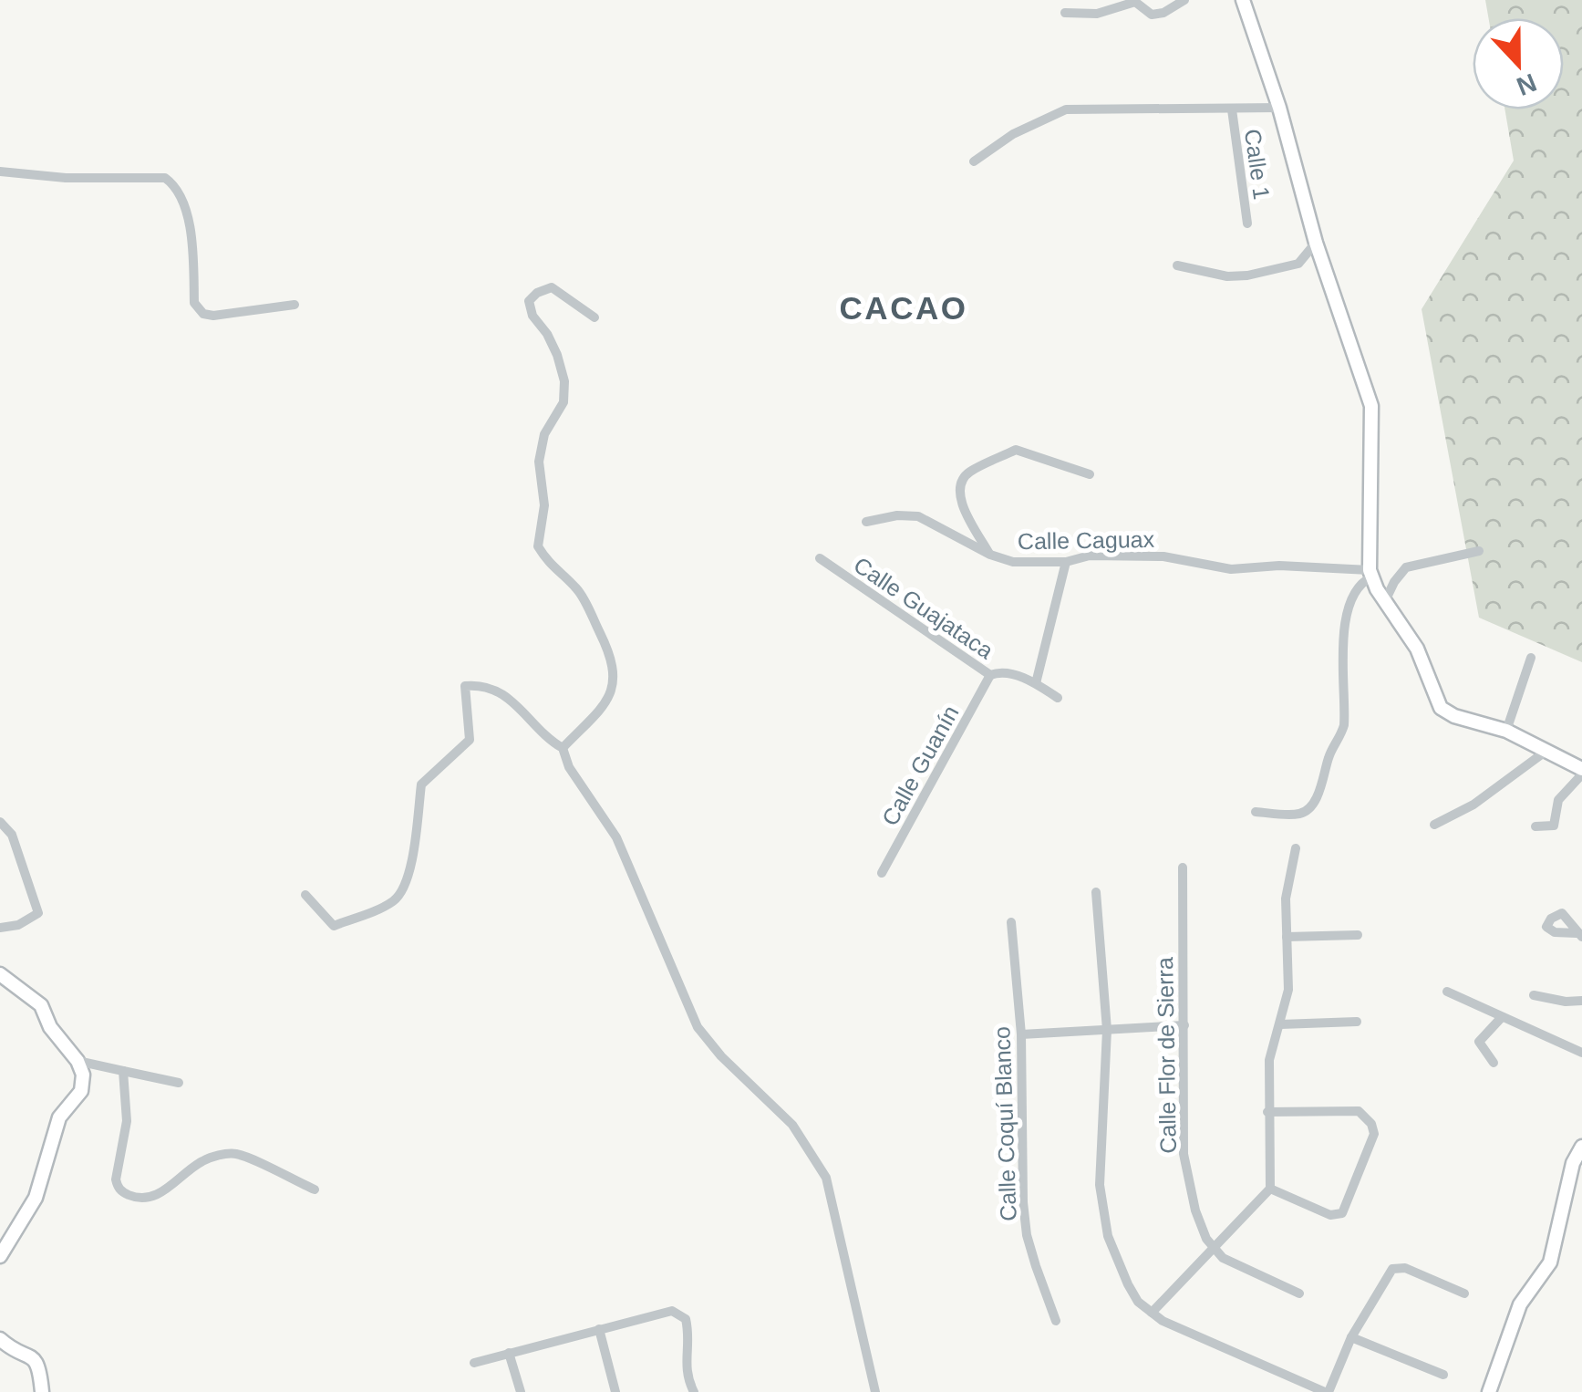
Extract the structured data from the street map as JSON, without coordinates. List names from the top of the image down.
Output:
{
  "streets": {
    "street": [
      "Calle 1",
      "Calle Caguax",
      "Calle Guajataca",
      "Calle Guanín",
      "Calle Flor de Sierra",
      "Calle Coquí Blanco"
    ]
  },
  "crossings": [
    ["Calle Guajataca", "Calle Guanín"]
  ],
  "districts": ["CACAO"],
  "north": "bottom"
}
